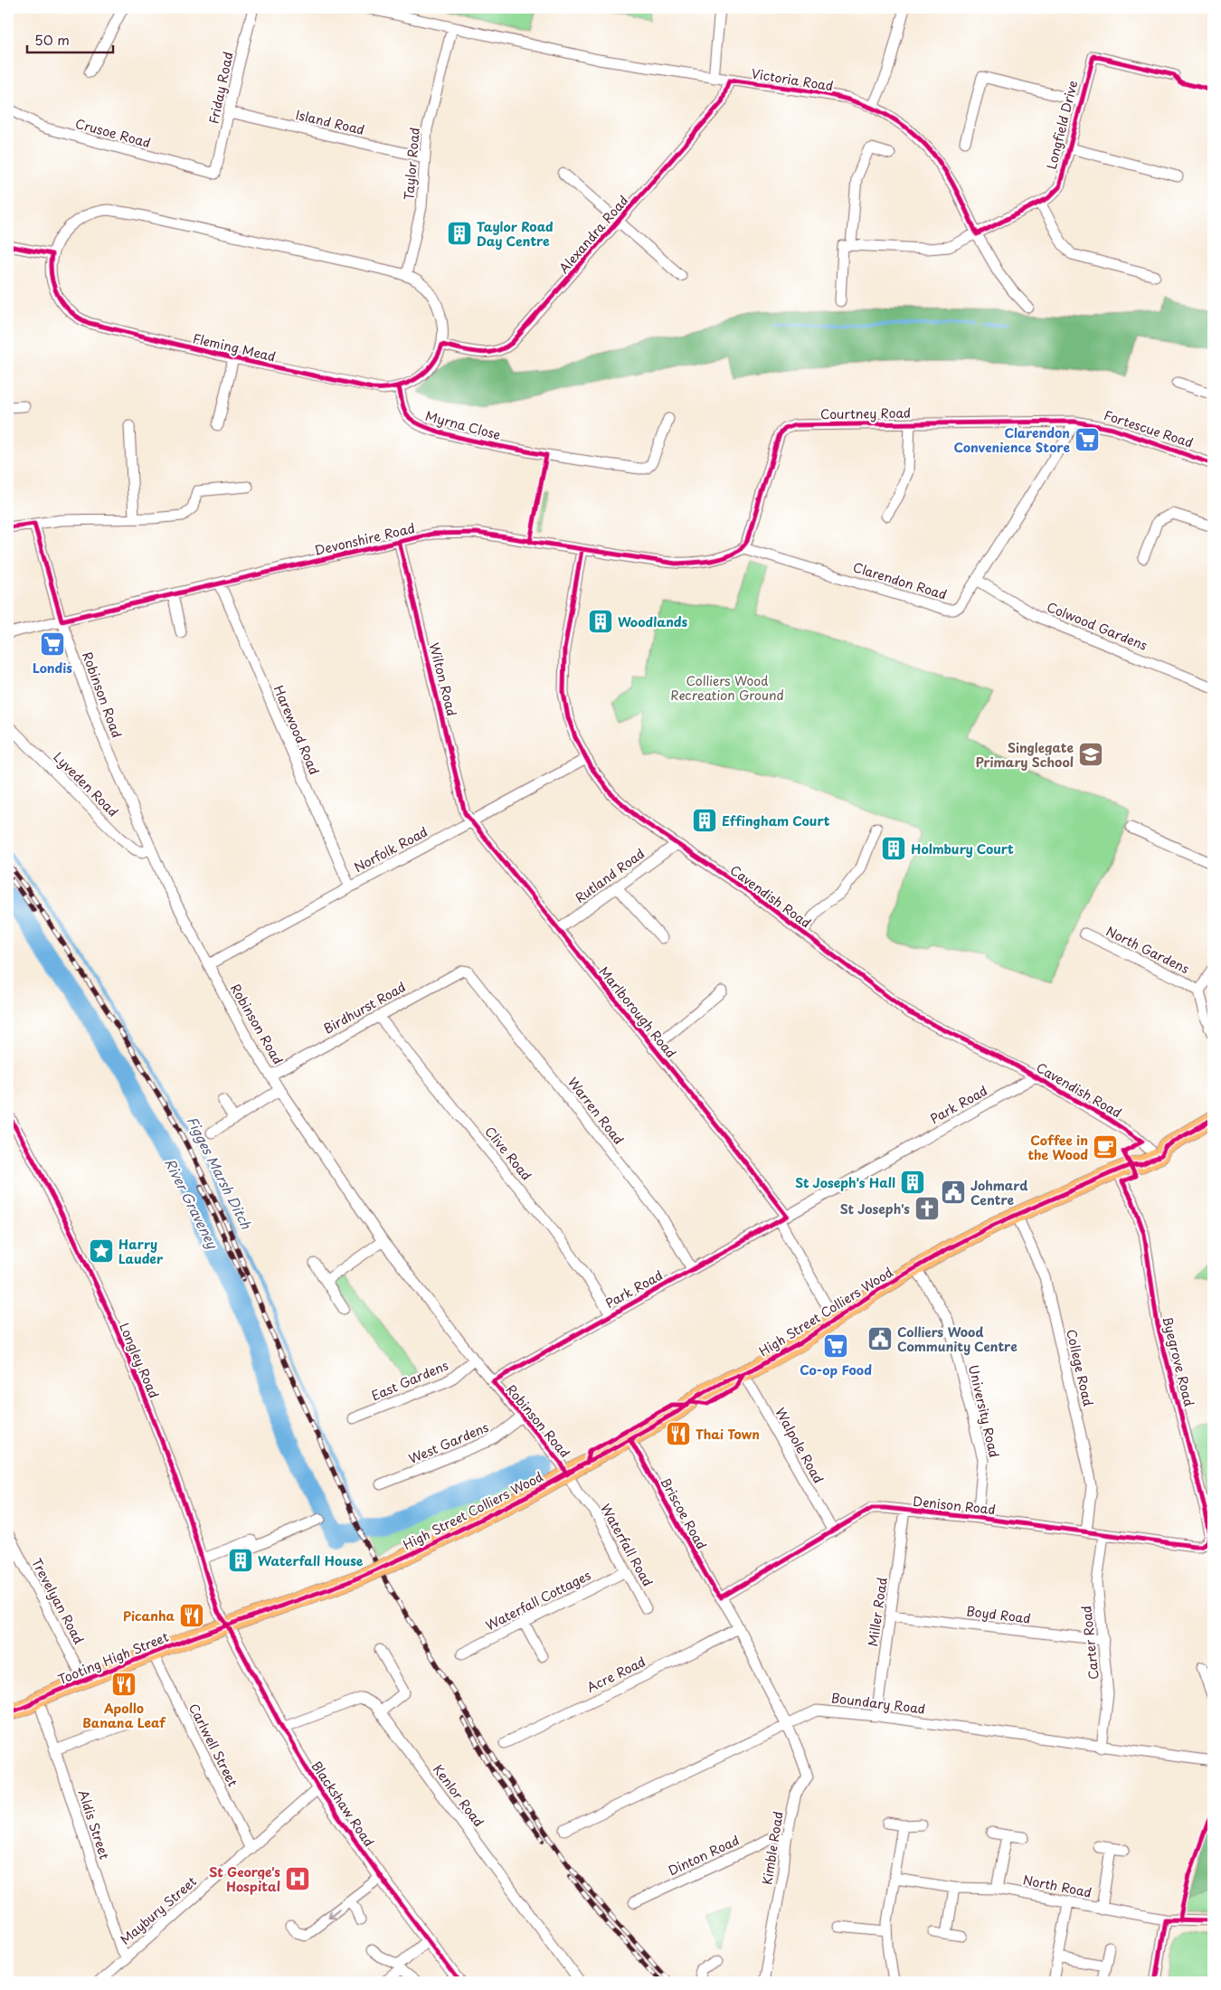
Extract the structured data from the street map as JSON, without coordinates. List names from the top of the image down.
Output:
{
  "streets": {
    "highway": ["High Street Colliers Wood", "Tooting High Street"],
    "street": [
      "Victoria Road",
      "Friday Road",
      "Island Road",
      "Longfield Drive",
      "Crusoe Road",
      "Taylor Road",
      "Alexandra Road",
      "Fleming Mead",
      "Courtney Road",
      "Myrna Close",
      "Fortescue Road",
      "Devonshire Road",
      "Clarendon Road",
      "Colwood Gardens",
      "Wilton Road",
      "Robinson Road",
      "Harewood Road",
      "Lyveden Road",
      "Norfolk Road",
      "Rutland Road",
      "Cavendish Road",
      "North Gardens",
      "Birdhurst Road",
      "Marlborough Road",
      "Park Road",
      "Warren Road",
      "Clive Road",
      "Longley Road",
      "Byegrove Road",
      "College Road",
      "East Gardens",
      "University Road",
      "West Gardens",
      "Walpole Road",
      "Denison Road",
      "Briscoe Road",
      "Waterfall Road",
      "Waterfall Cottages",
      "Trevelyan Road",
      "Miller Road",
      "Boyd Road",
      "Carter Road",
      "Acre Road",
      "Boundary Road",
      "Carlwell Street",
      "Kenlor Road",
      "Blackshaw Road",
      "Aldis Street",
      "Kimble Road",
      "Dinton Road",
      "North Road",
      "Maybury Street"
    ]
  },
  "crossings": [
    ["Victoria Road", "Longfield Drive"],
    ["Victoria Road", "Taylor Road"],
    ["Victoria Road", "Alexandra Road"],
    ["Friday Road", "Island Road"],
    ["Friday Road", "Crusoe Road"],
    ["Island Road", "Taylor Road"],
    ["Taylor Road", "Fleming Mead"],
    ["Alexandra Road", "Fleming Mead"],
    ["Fleming Mead", "Myrna Close"],
    ["Courtney Road", "Fortescue Road"],
    ["Courtney Road", "Devonshire Road"],
    ["Courtney Road", "Clarendon Road"],
    ["Fortescue Road", "Clarendon Road"],
    ["Devonshire Road", "Clarendon Road"],
    ["Devonshire Road", "Wilton Road"],
    ["Devonshire Road", "Robinson Road"],
    ["Devonshire Road", "Harewood Road"],
    ["Devonshire Road", "Cavendish Road"],
    ["Clarendon Road", "Colwood Gardens"],
    ["Wilton Road", "Norfolk Road"],
    ["Wilton Road", "Marlborough Road"],
    ["Robinson Road", "Lyveden Road"],
    ["Robinson Road", "Norfolk Road"],
    ["Robinson Road", "Birdhurst Road"],
    ["Robinson Road", "Park Road"],
    ["Robinson Road", "High Street Colliers Wood"],
    ["Robinson Road", "East Gardens"],
    ["Robinson Road", "West Gardens"],
    ["Robinson Road", "Waterfall Road"],
    ["Harewood Road", "Norfolk Road"],
    ["Norfolk Road", "Cavendish Road"],
    ["Norfolk Road", "Marlborough Road"],
    ["Rutland Road", "Cavendish Road"],
    ["Rutland Road", "Marlborough Road"],
    ["Cavendish Road", "Park Road"],
    ["Cavendish Road", "High Street Colliers Wood"],
    ["Birdhurst Road", "Warren Road"],
    ["Birdhurst Road", "Clive Road"],
    ["Marlborough Road", "Park Road"],
    ["Marlborough Road", "High Street Colliers Wood"],
    ["Park Road", "Warren Road"],
    ["Park Road", "Clive Road"],
    ["High Street Colliers Wood", "Longley Road"],
    ["High Street Colliers Wood", "Byegrove Road"],
    ["High Street Colliers Wood", "College Road"],
    ["High Street Colliers Wood", "University Road"],
    ["High Street Colliers Wood", "Walpole Road"],
    ["High Street Colliers Wood", "Briscoe Road"],
    ["High Street Colliers Wood", "Waterfall Road"],
    ["High Street Colliers Wood", "Tooting High Street"],
    ["High Street Colliers Wood", "Blackshaw Road"],
    ["Longley Road", "Tooting High Street"],
    ["Longley Road", "Blackshaw Road"],
    ["Byegrove Road", "Denison Road"],
    ["College Road", "Denison Road"],
    ["University Road", "Denison Road"],
    ["Walpole Road", "Denison Road"],
    ["Denison Road", "Briscoe Road"],
    ["Denison Road", "Miller Road"],
    ["Denison Road", "Carter Road"],
    ["Briscoe Road", "Acre Road"],
    ["Briscoe Road", "Boundary Road"],
    ["Briscoe Road", "Kimble Road"],
    ["Waterfall Road", "Waterfall Cottages"],
    ["Trevelyan Road", "Tooting High Street"],
    ["Miller Road", "Boyd Road"],
    ["Miller Road", "Boundary Road"],
    ["Boyd Road", "Carter Road"],
    ["Carter Road", "Boundary Road"],
    ["Tooting High Street", "Carlwell Street"],
    ["Tooting High Street", "Blackshaw Road"],
    ["Tooting High Street", "Aldis Street"],
    ["Boundary Road", "Kimble Road"],
    ["Carlwell Street", "Maybury Street"],
    ["Kenlor Road", "Blackshaw Road"],
    ["Blackshaw Road", "Maybury Street"],
    ["Aldis Street", "Maybury Street"],
    ["Kimble Road", "Dinton Road"]
  ],
  "water": ["Figges Marsh Ditch", "River Graveney"],
  "parks": ["Colliers Wood Recreation Ground"],
  "places": {
    "building": [
      "Taylor Road Day Centre",
      "Woodlands",
      "Effingham Court",
      "Holmbury Court",
      "St Joseph's Hall",
      "Waterfall House"
    ],
    "supermarket": ["Clarendon Convenience Store", "Londis", "Co-op Food"],
    "school or university": ["Singlegate Primary School"],
    "cafe": ["Coffee in the Wood"],
    "public building": ["Johmard Centre", "Colliers Wood Community Centre"],
    "church": ["St Joseph's"],
    "place": ["Harry Lauder"],
    "restaurant": ["Thai Town", "Picanha", "Apollo Banana Leaf"],
    "hospital": ["St George's Hospital"]
  },
  "scale_bar": "50 m"
}
